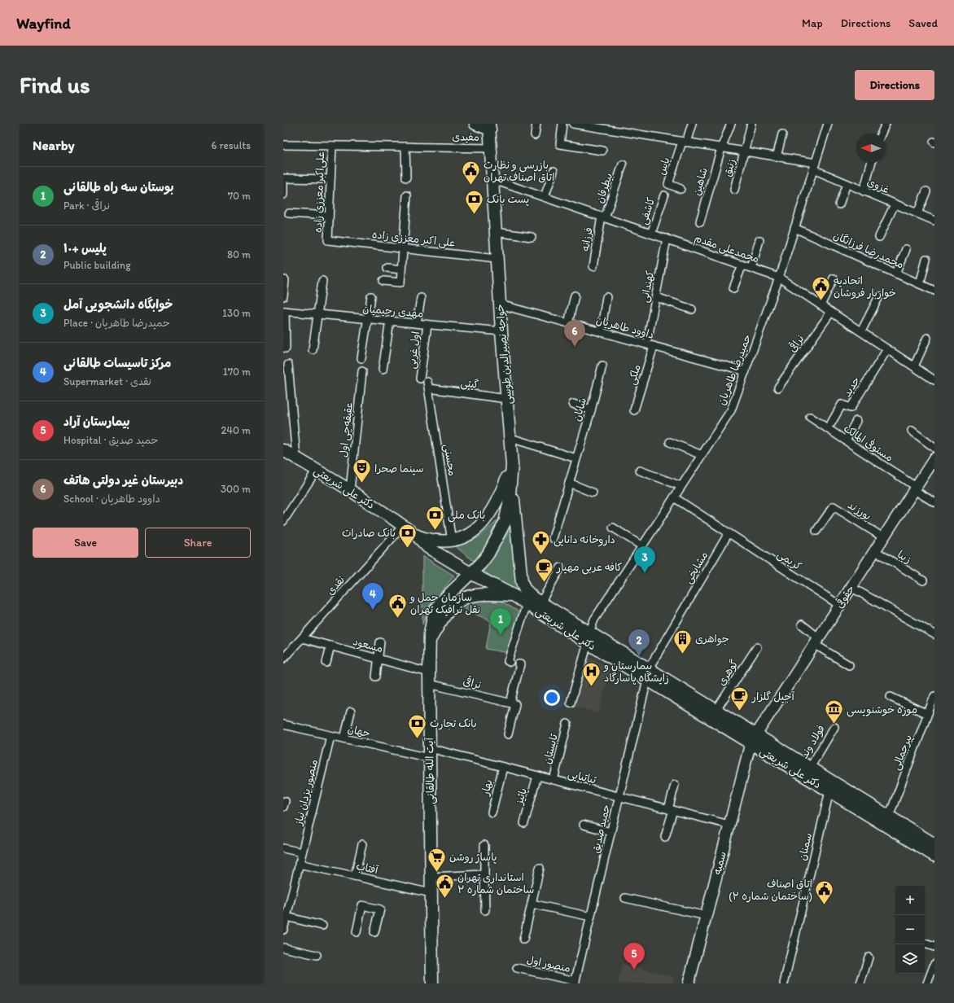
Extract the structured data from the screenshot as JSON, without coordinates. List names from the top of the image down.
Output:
{
  "streets": {
    "main road": [
      "خواجه نصیرالدین طوسی",
      "دکتر علی شریعتی",
      "حقوقی",
      "آیت الله طالقانی",
      "سمیه"
    ],
    "street": [
      "مفیدی",
      "یاس",
      "زنبق",
      "شاهین",
      "غزوی",
      "بیطرفان",
      "علی‌اکبر معززی زاده",
      "کاشفی",
      "علی اکبر معززی زاده",
      "فرزانه",
      "محمدعلی مقدم",
      "محمدرضا فرزانگان",
      "کهندانی",
      "مهدی رحیمیان",
      "داوود طاهریان",
      "نراقی",
      "اول غربی",
      "حمیدرضا طاهریان",
      "ملکی",
      "گیتی",
      "جدید",
      "شایان",
      "عقیقه‌چی اول",
      "مستوفی المالک",
      "محسنی",
      "پورزند",
      "زیبا",
      "کریمی",
      "مشایخی",
      "نقدی",
      "مسعود",
      "گوهری",
      "جهان",
      "فولاد وند",
      "تابستان",
      "پیرجمالی",
      "تباتبایی",
      "بهار",
      "منصور یزدان نیاز",
      "پائیز",
      "حمید صدیق",
      "سمنان",
      "آفتاب",
      "منصور اول"
    ]
  },
  "crossings": [
    ["مفیدی", "علی‌اکبر معززی زاده"],
    ["مفیدی", "خواجه نصیرالدین طوسی"],
    ["یاس", "غزوی"],
    ["زنبق", "غزوی"],
    ["شاهین", "غزوی"],
    ["غزوی", "حمیدرضا طاهریان"],
    ["بیطرفان", "فرزانه"],
    ["بیطرفان", "محمدعلی مقدم"],
    ["علی‌اکبر معززی زاده", "علی اکبر معززی زاده"],
    ["کاشفی", "محمدعلی مقدم"],
    ["علی اکبر معززی زاده", "خواجه نصیرالدین طوسی"],
    ["فرزانه", "محمدعلی مقدم"],
    ["محمدعلی مقدم", "کهندانی"],
    ["محمدعلی مقدم", "نراقی"],
    ["محمدعلی مقدم", "خواجه نصیرالدین طوسی"],
    ["محمدعلی مقدم", "حمیدرضا طاهریان"],
    ["محمدعلی مقدم", "جدید"],
    ["محمدرضا فرزانگان", "حمیدرضا طاهریان"],
    ["مهدی رحیمیان", "اول غربی"],
    ["مهدی رحیمیان", "خواجه نصیرالدین طوسی"],
    ["داوود طاهریان", "خواجه نصیرالدین طوسی"],
    ["داوود طاهریان", "حمیدرضا طاهریان"],
    ["داوود طاهریان", "ملکی"],
    ["نراقی", "آیت الله طالقانی"],
    ["خواجه نصیرالدین طوسی", "گیتی"],
    ["خواجه نصیرالدین طوسی", "دکتر علی شریعتی"],
    ["خواجه نصیرالدین طوسی", "آیت الله طالقانی"],
    ["حمیدرضا طاهریان", "دکتر علی شریعتی"],
    ["گیتی", "محسنی"],
    ["عقیقه‌چی اول", "دکتر علی شریعتی"],
    ["مستوفی المالک", "حقوقی"],
    ["دکتر علی شریعتی", "مشایخی"],
    ["دکتر علی شریعتی", "نقدی"],
    ["دکتر علی شریعتی", "حقوقی"],
    ["دکتر علی شریعتی", "گوهری"],
    ["دکتر علی شریعتی", "فولاد وند"],
    ["دکتر علی شریعتی", "پیرجمالی"],
    ["دکتر علی شریعتی", "آیت الله طالقانی"],
    ["دکتر علی شریعتی", "حمید صدیق"],
    ["دکتر علی شریعتی", "سمنان"],
    ["دکتر علی شریعتی", "سمیه"],
    ["پورزند", "حقوقی"],
    ["زیبا", "حقوقی"],
    ["کریمی", "مشایخی"],
    ["کریمی", "حقوقی"],
    ["مشایخی", "حمید صدیق"],
    ["نقدی", "مسعود"],
    ["حقوقی", "سمیه"],
    ["مسعود", "آیت الله طالقانی"],
    ["جهان", "آیت الله طالقانی"],
    ["جهان", "تباتبایی"],
    ["جهان", "منصور یزدان نیاز"],
    ["تابستان", "تباتبایی"],
    ["آیت الله طالقانی", "تباتبایی"],
    ["آیت الله طالقانی", "آفتاب"],
    ["تباتبایی", "بهار"],
    ["تباتبایی", "پائیز"],
    ["تباتبایی", "حمید صدیق"],
    ["تباتبایی", "سمیه"],
    ["منصور یزدان نیاز", "آفتاب"],
    ["حمید صدیق", "منصور اول"]
  ],
  "places": {
    "public building": [
      "بازرسی و نظارت اتاق اصناف تهران",
      "اتحادیه خواربار فروشان",
      "سازمان حمل و نقل ترافیک تهران",
      "استانداری تهران ساختمان شماره ۲",
      "اتاق اصناف (ساختمان شماره ۲)"
    ],
    "bank": [
      "پست بانک",
      "بانک ملی",
      "بانک صادرات",
      "بانک تجارت"
    ],
    "theatre": ["سینما صحرا"],
    "pharmacy": ["داروخانه دانایی"],
    "cafe": ["کافه عربی مهیار", "آجیل گلزار"],
    "building": ["جواهری"],
    "hospital": ["بیمارستان و زایشگاه پاسارگاد"],
    "museum": ["موزه خوشنویسی"],
    "supermarket": ["پاساژ روشن"]
  },
  "north": "left",
  "page": {
    "header": "Wayfind",
    "nav": ["Map", "Directions", "Saved"],
    "buttons": [
      "Directions",
      ["Save", "Share"]
    ],
    "title": "Find us",
    "heading": ["Nearby", "6 results"],
    "list": [
      {
        "mark": "1",
        "name": "بوستان سه راه طالقانی",
        "note": "Park · نراقی",
        "value": "70 m"
      },
      {
        "mark": "2",
        "name": "پلیس +۱۰",
        "note": "Public building",
        "value": "80 m"
      },
      {
        "mark": "3",
        "name": "خوابگاه دانشجویی آمل",
        "note": "Place · حمیدرضا طاهریان",
        "value": "130 m"
      },
      {
        "mark": "4",
        "name": "مرکز تاسیسات طالقانی",
        "note": "Supermarket · نقدی",
        "value": "170 m"
      },
      {
        "mark": "5",
        "name": "بیمارستان آراد",
        "note": "Hospital · حمید صدیق",
        "value": "240 m"
      },
      {
        "mark": "6",
        "name": "دبیرستان غیر دولتی هاتف",
        "note": "School · داوود طاهریان",
        "value": "300 m"
      }
    ],
    "pins": [
      "6",
      "3",
      "4",
      "1",
      "2",
      "5"
    ],
    "map_buttons": ["+", "−"]
  }
}
